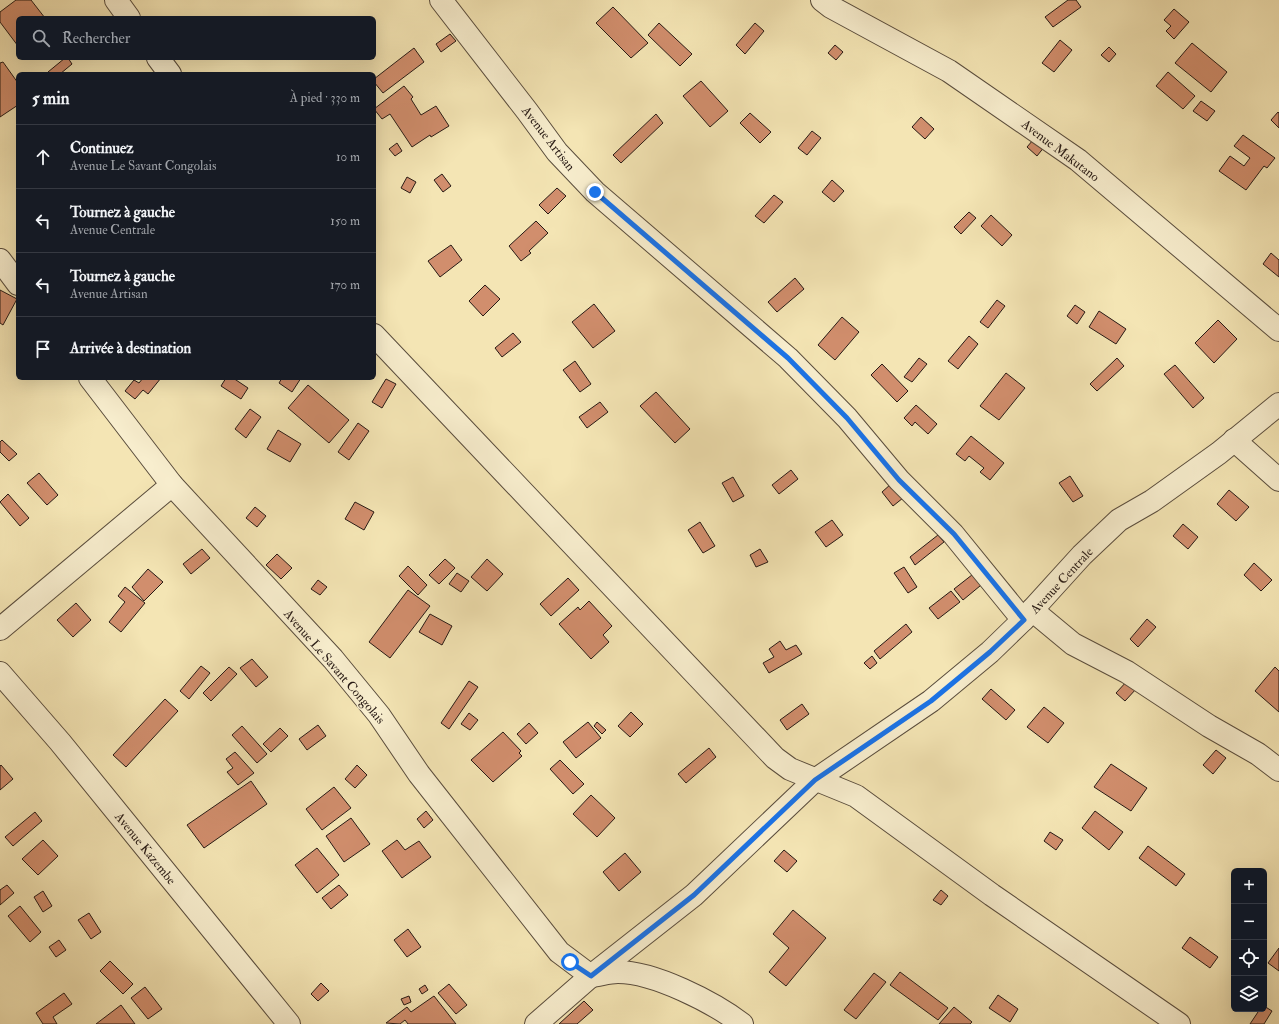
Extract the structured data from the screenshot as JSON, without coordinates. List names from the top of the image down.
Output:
{
  "streets": {
    "street": [
      "Avenue Artisan",
      "Avenue Makutano",
      "Avenue Centrale",
      "Avenue Le Savant Congolais",
      "Avenue Kazembe"
    ]
  },
  "crossings": [
    ["Avenue Artisan", "Avenue Centrale"],
    ["Avenue Centrale", "Avenue Le Savant Congolais"]
  ],
  "page": {
    "search": "Rechercher",
    "heading": ["5 min", "À pied · 330 m"],
    "list": [
      ["Continuez", "Avenue Le Savant Congolais", "10 m"],
      ["Tournez à gauche", "Avenue Centrale", "150 m"],
      ["Tournez à gauche", "Avenue Artisan", "170 m"],
      "Arrivée à destination"
    ],
    "map_buttons": ["+", "−"]
  }
}
